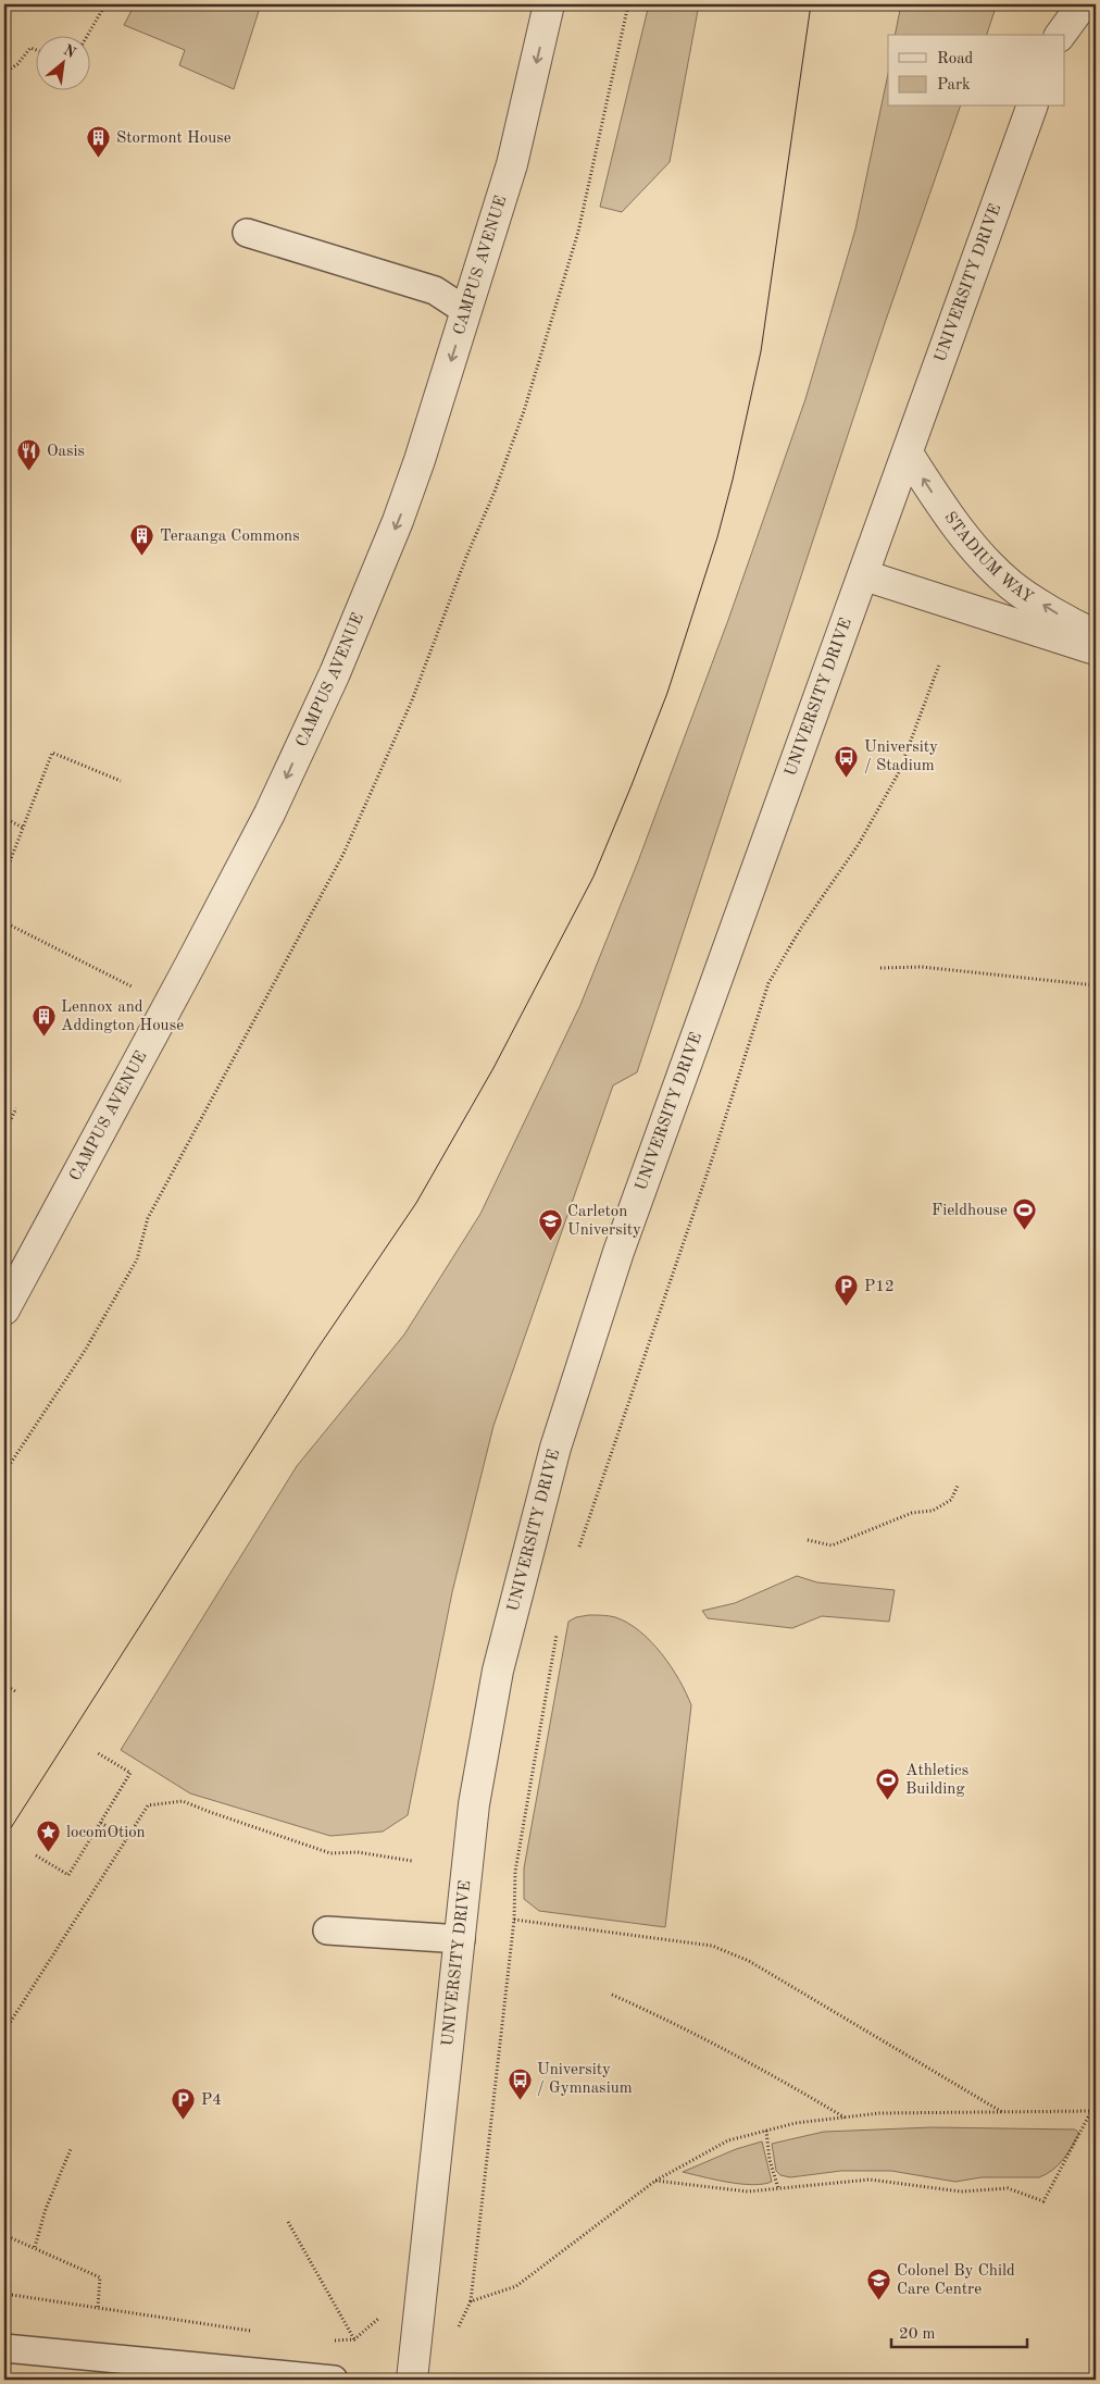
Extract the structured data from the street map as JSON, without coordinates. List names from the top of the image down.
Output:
{
  "streets": {
    "street": ["CAMPUS AVENUE", "UNIVERSITY DRIVE", "STADIUM WAY"]
  },
  "crossings": [
    ["UNIVERSITY DRIVE", "STADIUM WAY"]
  ],
  "one_way": ["CAMPUS AVENUE", "STADIUM WAY"],
  "places": {
    "building": ["Stormont House", "Teraanga Commons", "Lennox and Addington House"],
    "restaurant": ["Oasis"],
    "bus stop": ["University / Stadium", "University / Gymnasium"],
    "sports": ["Fieldhouse", "Athletics Building"],
    "school or university": ["Carleton University", "Colonel By Child Care Centre"],
    "parking": ["P12", "P4"],
    "place": ["locomOtion"]
  },
  "legend": ["Road", "Park"],
  "scale_bar": "20 m",
  "north": "top right"
}
